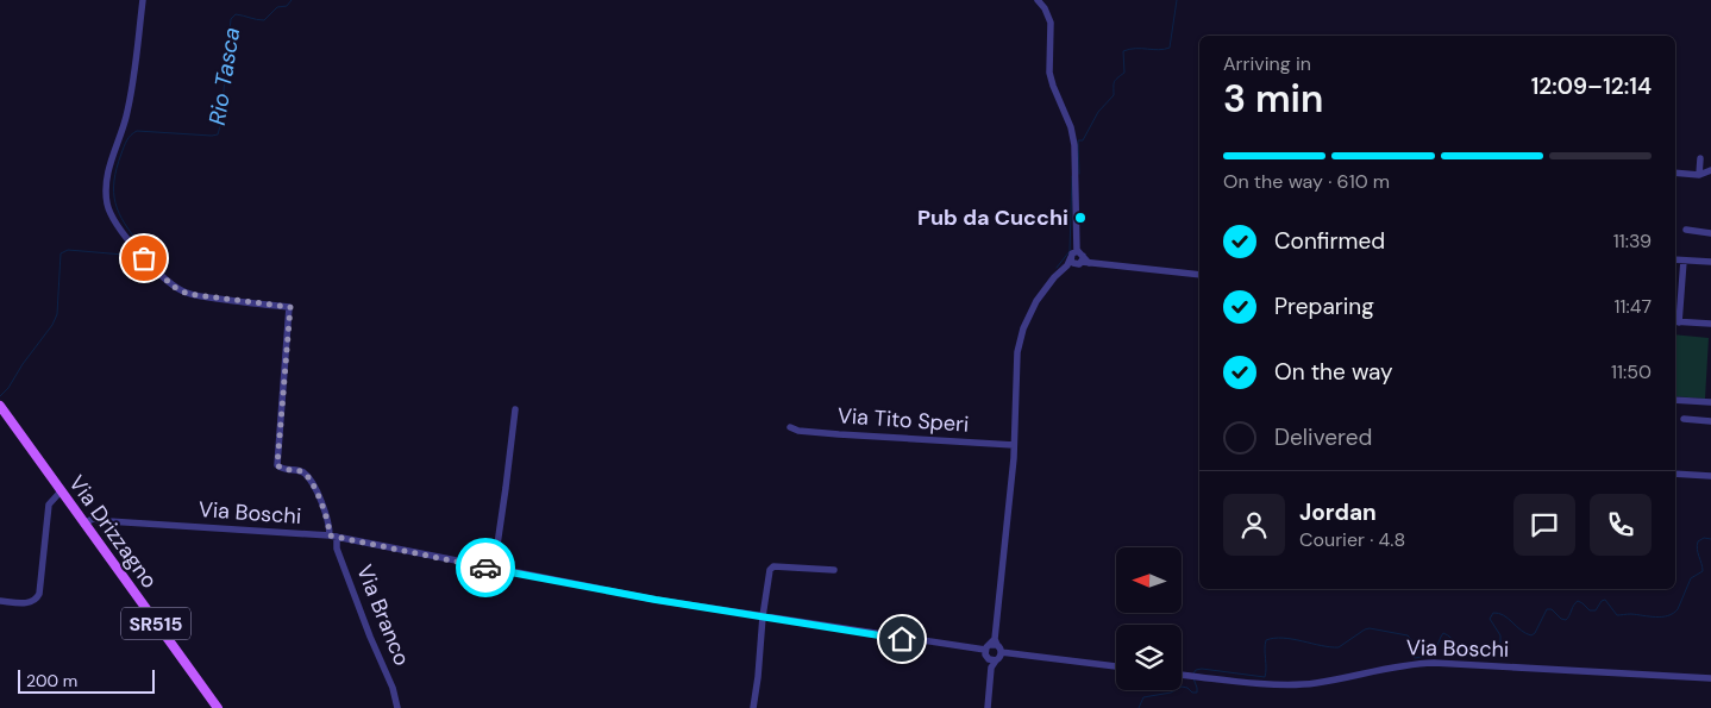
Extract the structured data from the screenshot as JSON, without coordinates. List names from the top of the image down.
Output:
{
  "streets": {
    "main road": ["Via Drizzagno", "SR515"],
    "street": ["Via Tito Speri", "Via Boschi", "Via Branco"]
  },
  "crossings": [
    ["Via Boschi", "Via Drizzagno"],
    ["Via Boschi", "Via Branco"]
  ],
  "water": ["Rio Tasca"],
  "places": ["Pub da Cucchi"],
  "scale_bar": "200 m",
  "north": "left",
  "page": {
    "heading": ["3 min", "Arriving in", "12:09–12:14"],
    "panel": ["Jordan", "Courier · 4.8"],
    "bar": "On the way · 610 m",
    "list": [
      ["Confirmed", "11:39"],
      ["Preparing", "11:47"],
      ["On the way", "11:50"],
      "Delivered"
    ],
    "scale": "200 m"
  }
}
